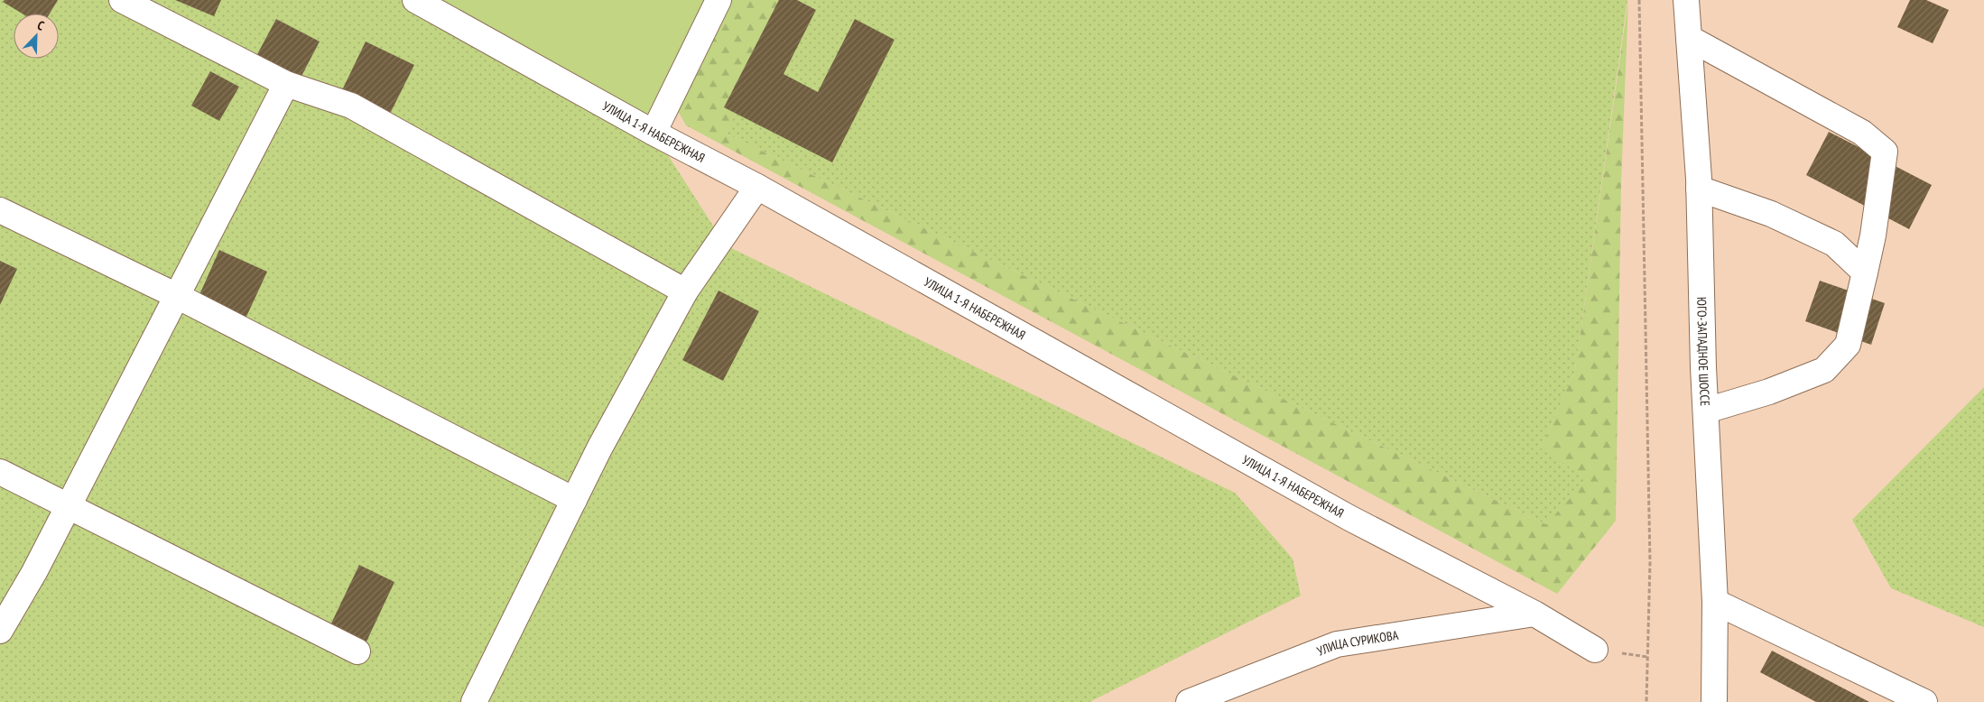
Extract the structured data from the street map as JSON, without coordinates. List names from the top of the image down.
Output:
{
  "streets": {
    "street": ["УЛИЦА 1-Я НАБЕРЕЖНАЯ", "ЮГО-ЗАПАДНОЕ ШОССЕ", "УЛИЦА СУРИКОВА"]
  },
  "crossings": [
    ["УЛИЦА 1-Я НАБЕРЕЖНАЯ", "УЛИЦА СУРИКОВА"]
  ],
  "north": "top right"
}
